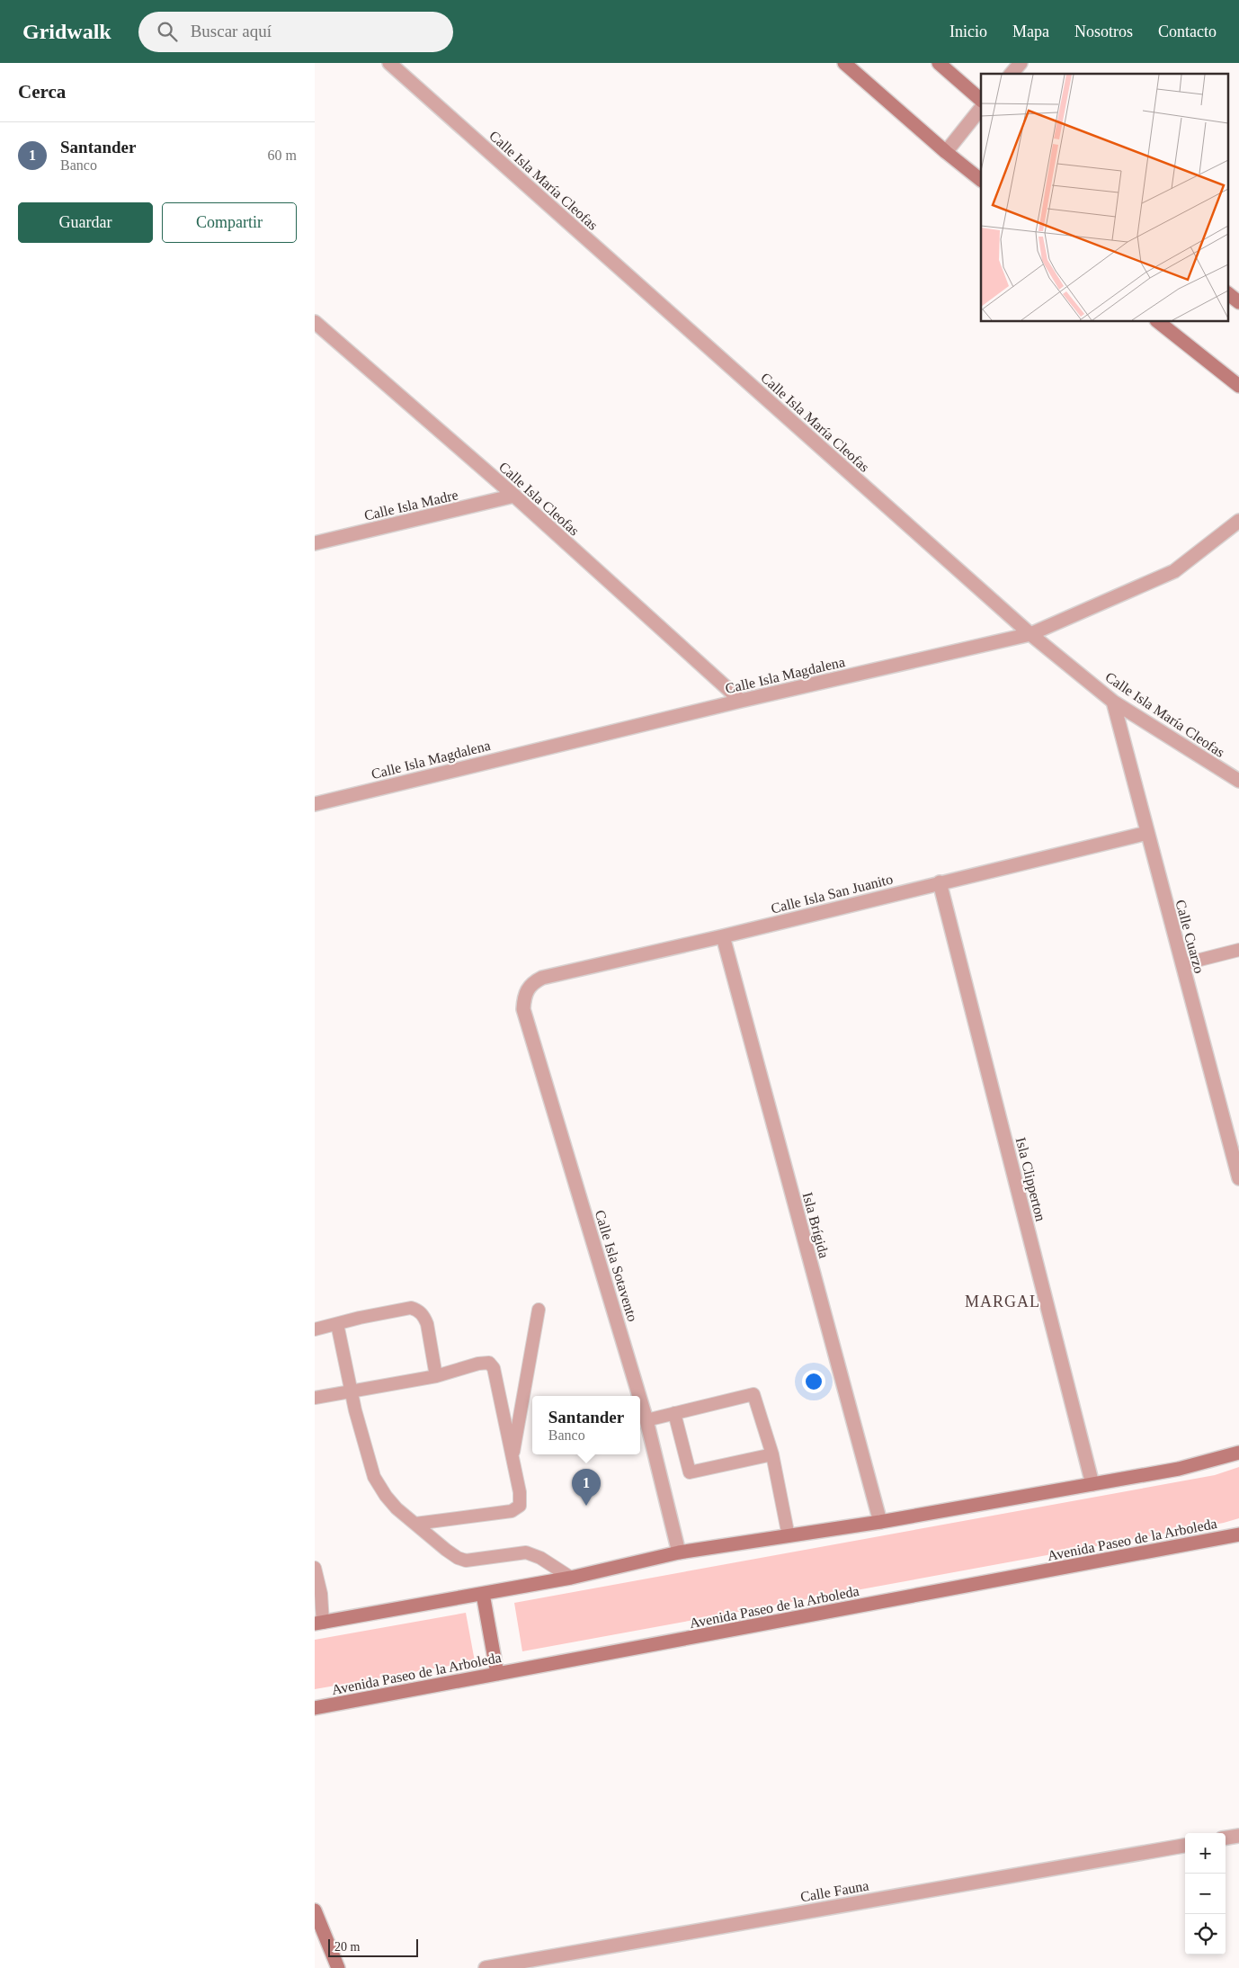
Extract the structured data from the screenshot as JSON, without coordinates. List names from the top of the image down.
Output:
{
  "streets": {
    "street": [
      "Calle Isla María Cleofas",
      "Calle Isla Cleofas",
      "Calle Isla Madre",
      "Calle Isla Magdalena",
      "Calle Isla San Juanito",
      "Calle Cuarzo",
      "Isla Clipperton",
      "Isla Brígida",
      "Calle Isla Sotavento",
      "Avenida Paseo de la Arboleda",
      "Calle Fauna"
    ]
  },
  "crossings": [
    ["Calle Isla María Cleofas", "Calle Isla Magdalena"],
    ["Calle Isla María Cleofas", "Calle Cuarzo"],
    ["Calle Isla Cleofas", "Calle Isla Madre"],
    ["Calle Isla Cleofas", "Calle Isla Magdalena"],
    ["Calle Isla San Juanito", "Calle Cuarzo"],
    ["Calle Isla San Juanito", "Isla Clipperton"],
    ["Calle Isla San Juanito", "Isla Brígida"],
    ["Calle Isla San Juanito", "Calle Isla Sotavento"]
  ],
  "districts": ["MARGAL"],
  "scale_bar": "20 m",
  "page": {
    "header": "Gridwalk",
    "search": "Buscar aquí",
    "nav": [
      "Inicio",
      "Mapa",
      "Nosotros",
      "Contacto"
    ],
    "heading": "Cerca",
    "list": [
      {
        "mark": "1",
        "name": "Santander",
        "note": "Banco",
        "value": "60 m"
      }
    ],
    "buttons": ["Guardar", "Compartir"],
    "popup": ["Santander", "Banco"],
    "pins": "1",
    "map_buttons": ["+", "−"],
    "scale": "20 m"
  }
}
